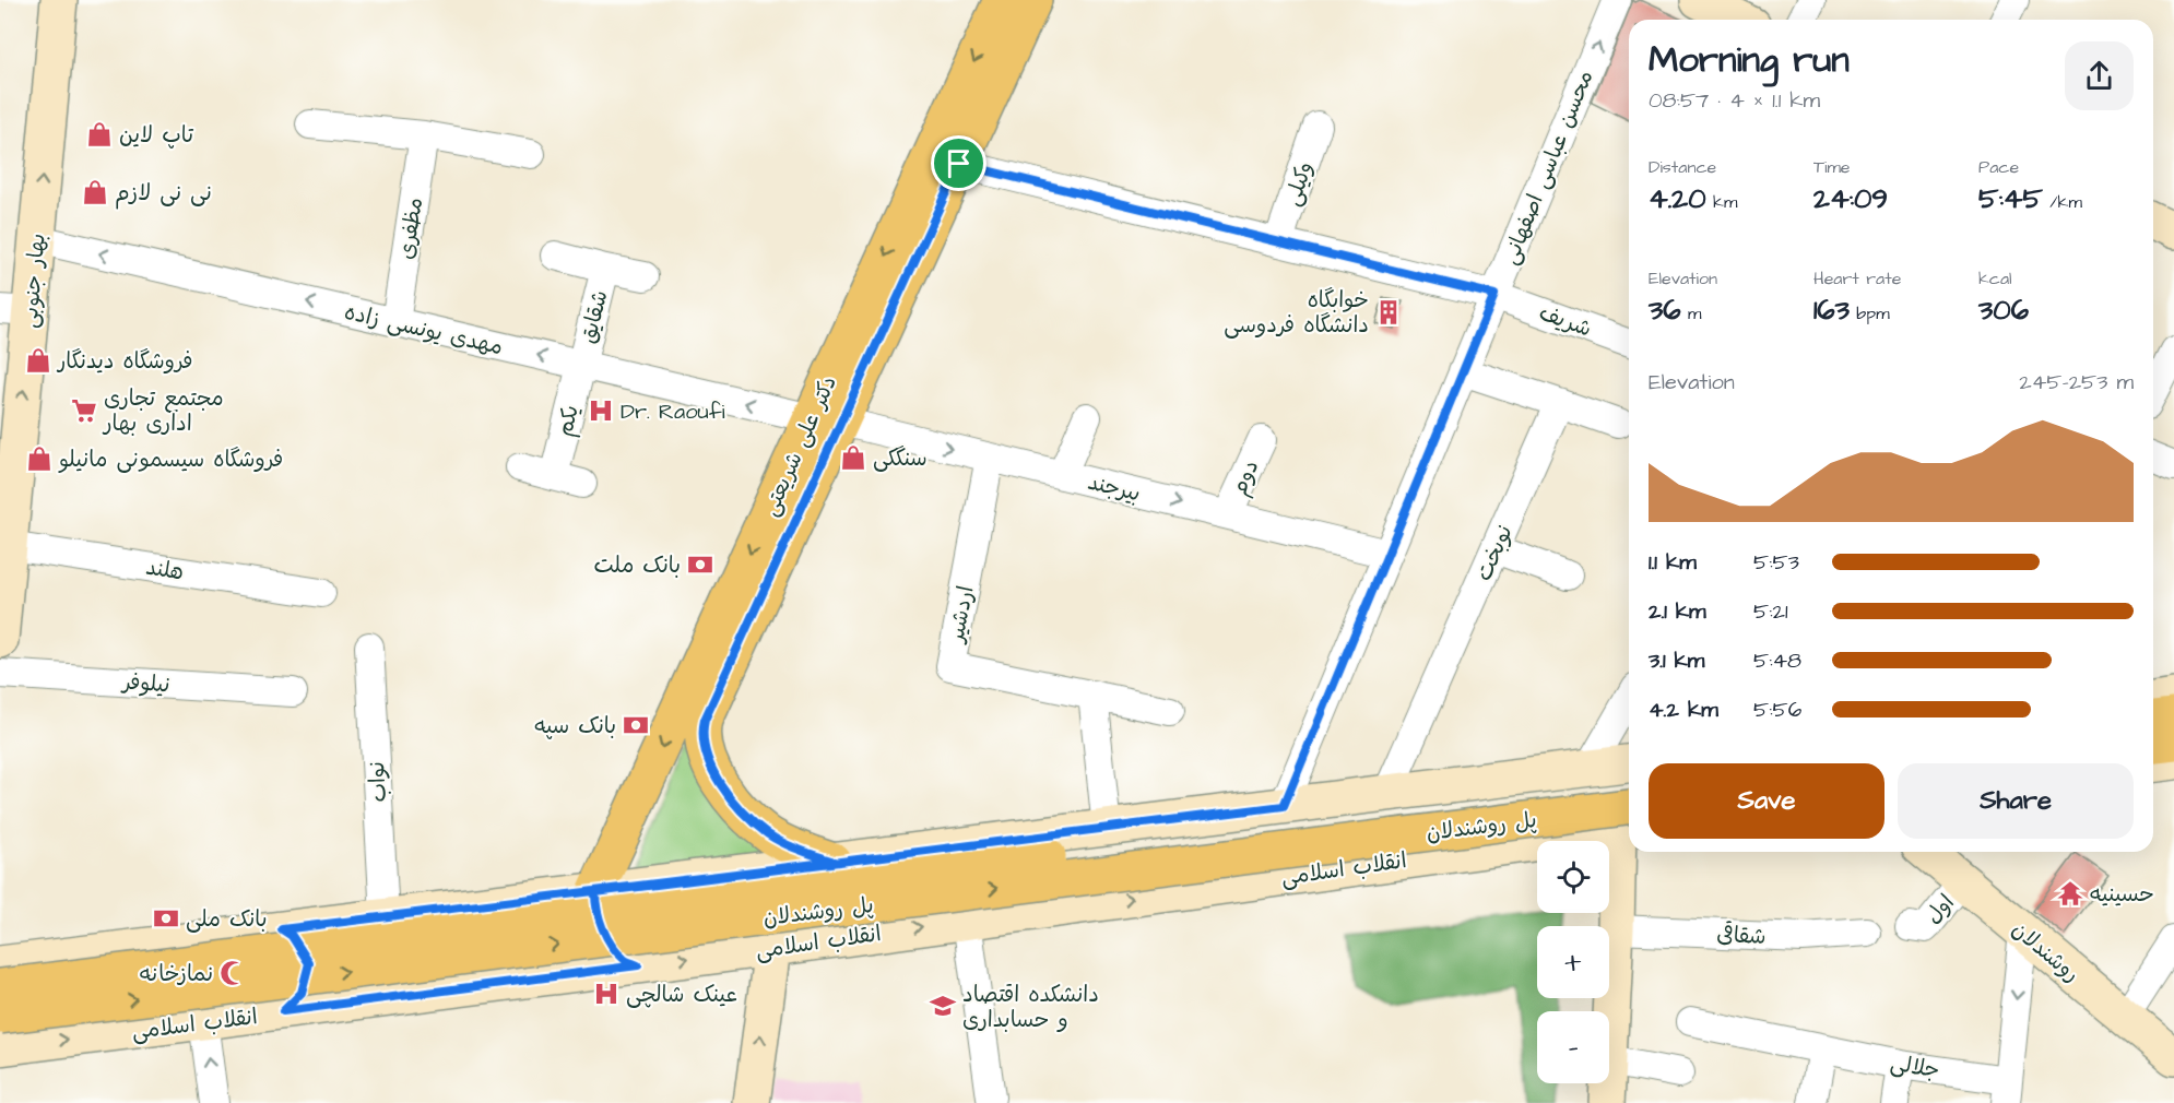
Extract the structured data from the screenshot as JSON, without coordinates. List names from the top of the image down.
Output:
{
  "streets": {
    "main road": [
      "بهار جنوبی",
      "دکتر علی شریعتی",
      "پل روشندلان",
      "انقلاب اسلامی",
      "روشندلان"
    ],
    "street": [
      "محسن عباسی اصفهانی",
      "وکیلی",
      "مظفری",
      "شقایق",
      "شریف",
      "مهدی یونسی زاده",
      "یکم",
      "دوم",
      "بیرجند",
      "نوبخت",
      "هلند",
      "اردشیر",
      "نیلوفر",
      "نواب",
      "اول",
      "شقاقی",
      "جلالی"
    ]
  },
  "crossings": [
    ["محسن عباسی اصفهانی", "شریف"],
    ["محسن عباسی اصفهانی", "بیرجند"],
    ["وکیلی", "شریف"],
    ["مظفری", "مهدی یونسی زاده"],
    ["بهار جنوبی", "مهدی یونسی زاده"],
    ["بهار جنوبی", "هلند"],
    ["شقایق", "مهدی یونسی زاده"],
    ["شقایق", "یکم"],
    ["شریف", "دکتر علی شریعتی"],
    ["مهدی یونسی زاده", "یکم"],
    ["مهدی یونسی زاده", "دکتر علی شریعتی"],
    ["مهدی یونسی زاده", "بیرجند"],
    ["دکتر علی شریعتی", "بیرجند"],
    ["دوم", "بیرجند"],
    ["بیرجند", "اردشیر"],
    ["اول", "روشندلان"]
  ],
  "one_way": ["محسن عباسی اصفهانی", "بهار جنوبی", "بیرجند"],
  "places": {
    "shop": [
      "تاپ لاین",
      "نی نی لازم",
      "فروشگاه دیدنگار",
      "سنگکی",
      "فروشگاه سیسمونی مانیلو"
    ],
    "building": ["خوابگاه دانشگاه فردوسی"],
    "supermarket": ["مجتمع تجاری اداری بهار"],
    "hospital": ["Dr. Raoufi", "عينک شالچی"],
    "bank": ["بانک ملت", "بانک سپه", "بانک ملی"],
    "temple": ["حسینیه"],
    "mosque": ["نمازخانه"],
    "school or university": ["دانشکده اقتصاد و حسابداری"]
  },
  "page": {
    "heading": ["Morning run", "08:57 · 4 × 1.1 km"],
    "stats": [
      ["Distance", "4.20 km"],
      ["Time", "24:09"],
      ["Pace", "5:45 /km"],
      ["Elevation", "36 m"],
      ["Heart rate", "163 bpm"],
      ["kcal", "306"]
    ],
    "chart": ["Elevation", "245–253 m"],
    "list": [
      {
        "name": "1.1 km",
        "note": "5:53"
      },
      {
        "name": "2.1 km",
        "note": "5:21"
      },
      {
        "name": "3.1 km",
        "note": "5:48"
      },
      {
        "name": "4.2 km",
        "note": "5:56"
      }
    ],
    "buttons": ["Save", "Share"],
    "map_buttons": ["+", "−"]
  }
}
